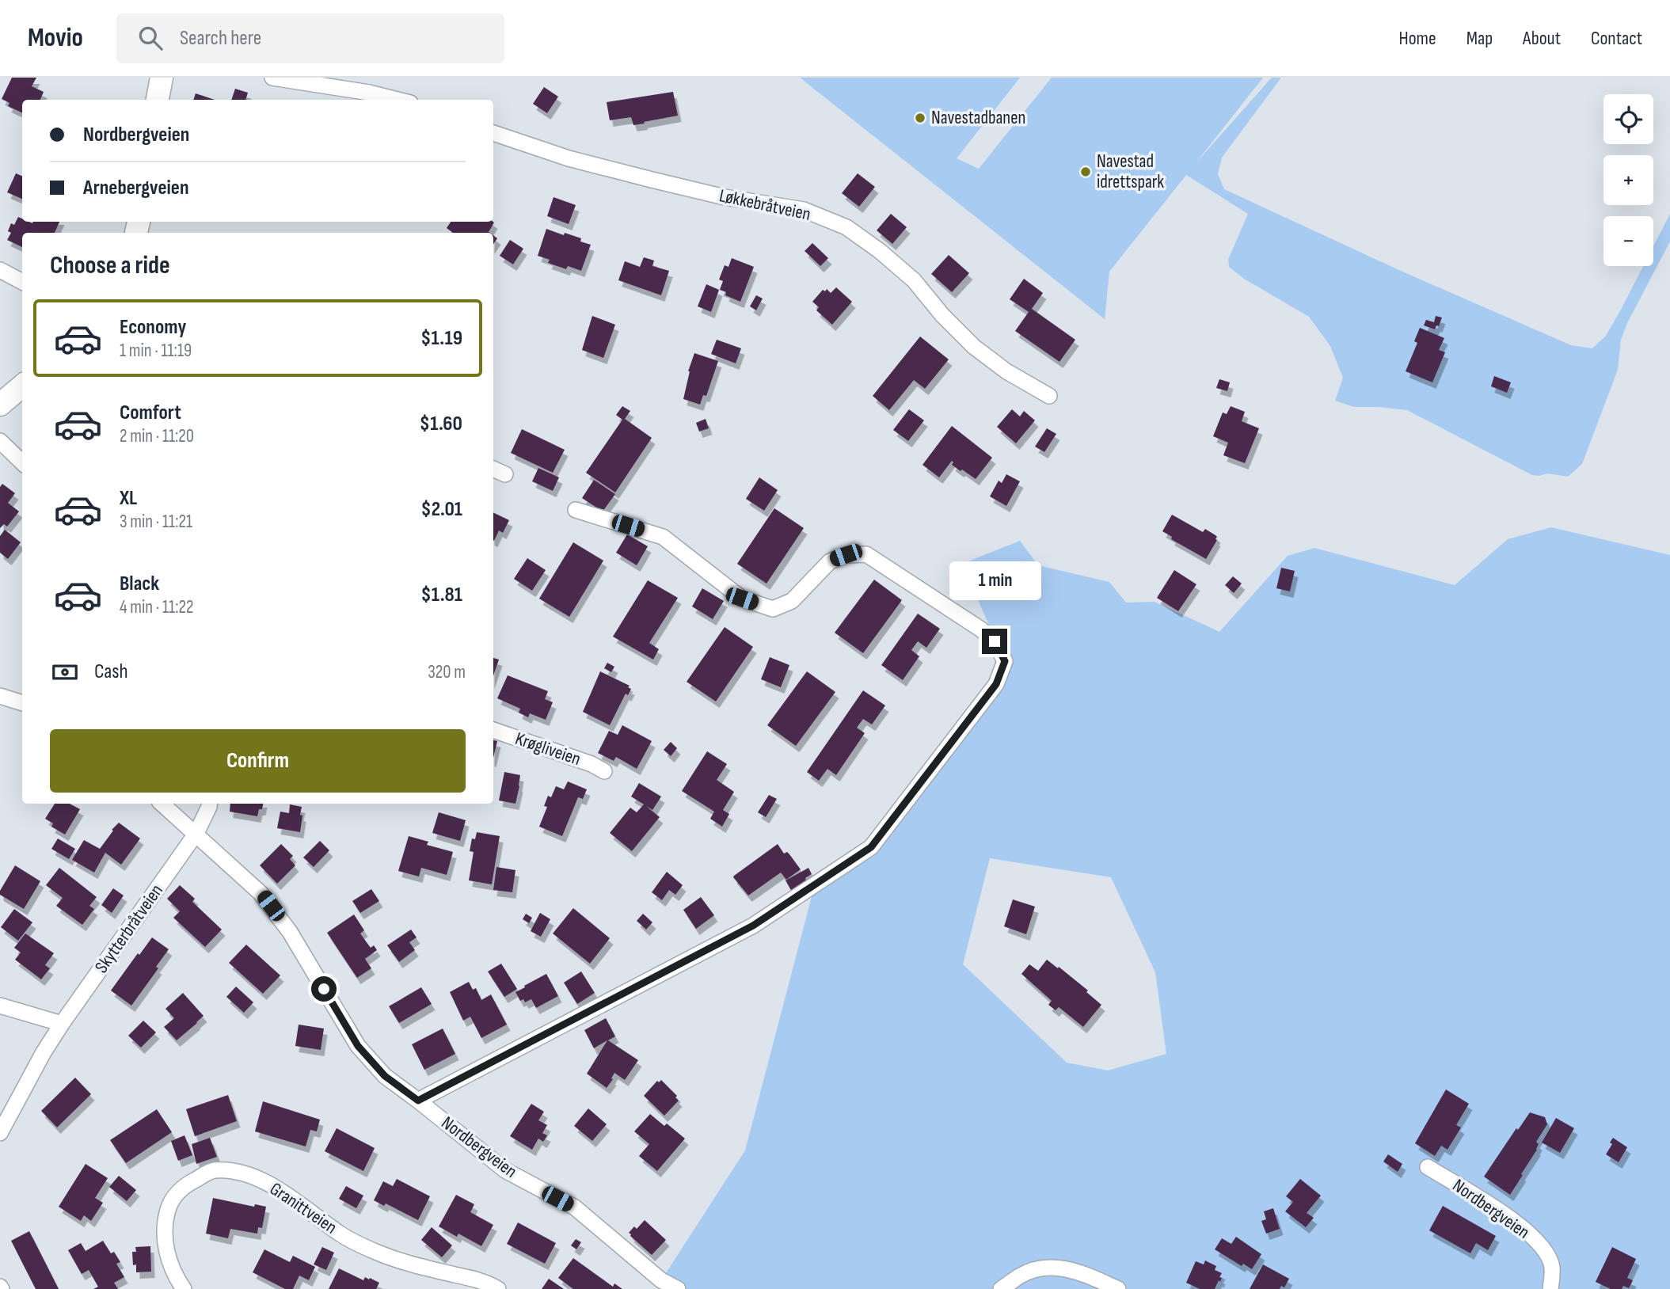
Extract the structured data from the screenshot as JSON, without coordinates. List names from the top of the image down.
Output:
{
  "streets": {
    "street": [
      "Løkkebråtveien",
      "Krøgliveien",
      "Skytterbråtveien",
      "Nordbergveien",
      "Granittveien"
    ]
  },
  "crossings": [
    ["Skytterbråtveien", "Nordbergveien"]
  ],
  "places": ["Navestadbanen", "Navestad idrettspark"],
  "page": {
    "header": "Movio",
    "search": "Search here",
    "nav": [
      "Home",
      "Map",
      "About",
      "Contact"
    ],
    "map_buttons": ["+", "−"],
    "banner": ["Nordbergveien", "Arnebergveien"],
    "heading": "Choose a ride",
    "list": [
      {
        "name": "Economy",
        "note": "1 min · 11:19",
        "value": "$1.19"
      },
      {
        "name": "Comfort",
        "note": "2 min · 11:20",
        "value": "$1.60"
      },
      {
        "name": "XL",
        "note": "3 min · 11:21",
        "value": "$2.01"
      },
      {
        "name": "Black",
        "note": "4 min · 11:22",
        "value": "$1.81"
      }
    ],
    "bubble": "1 min",
    "pay": ["Cash", "320 m"],
    "buttons": "Confirm"
  }
}
